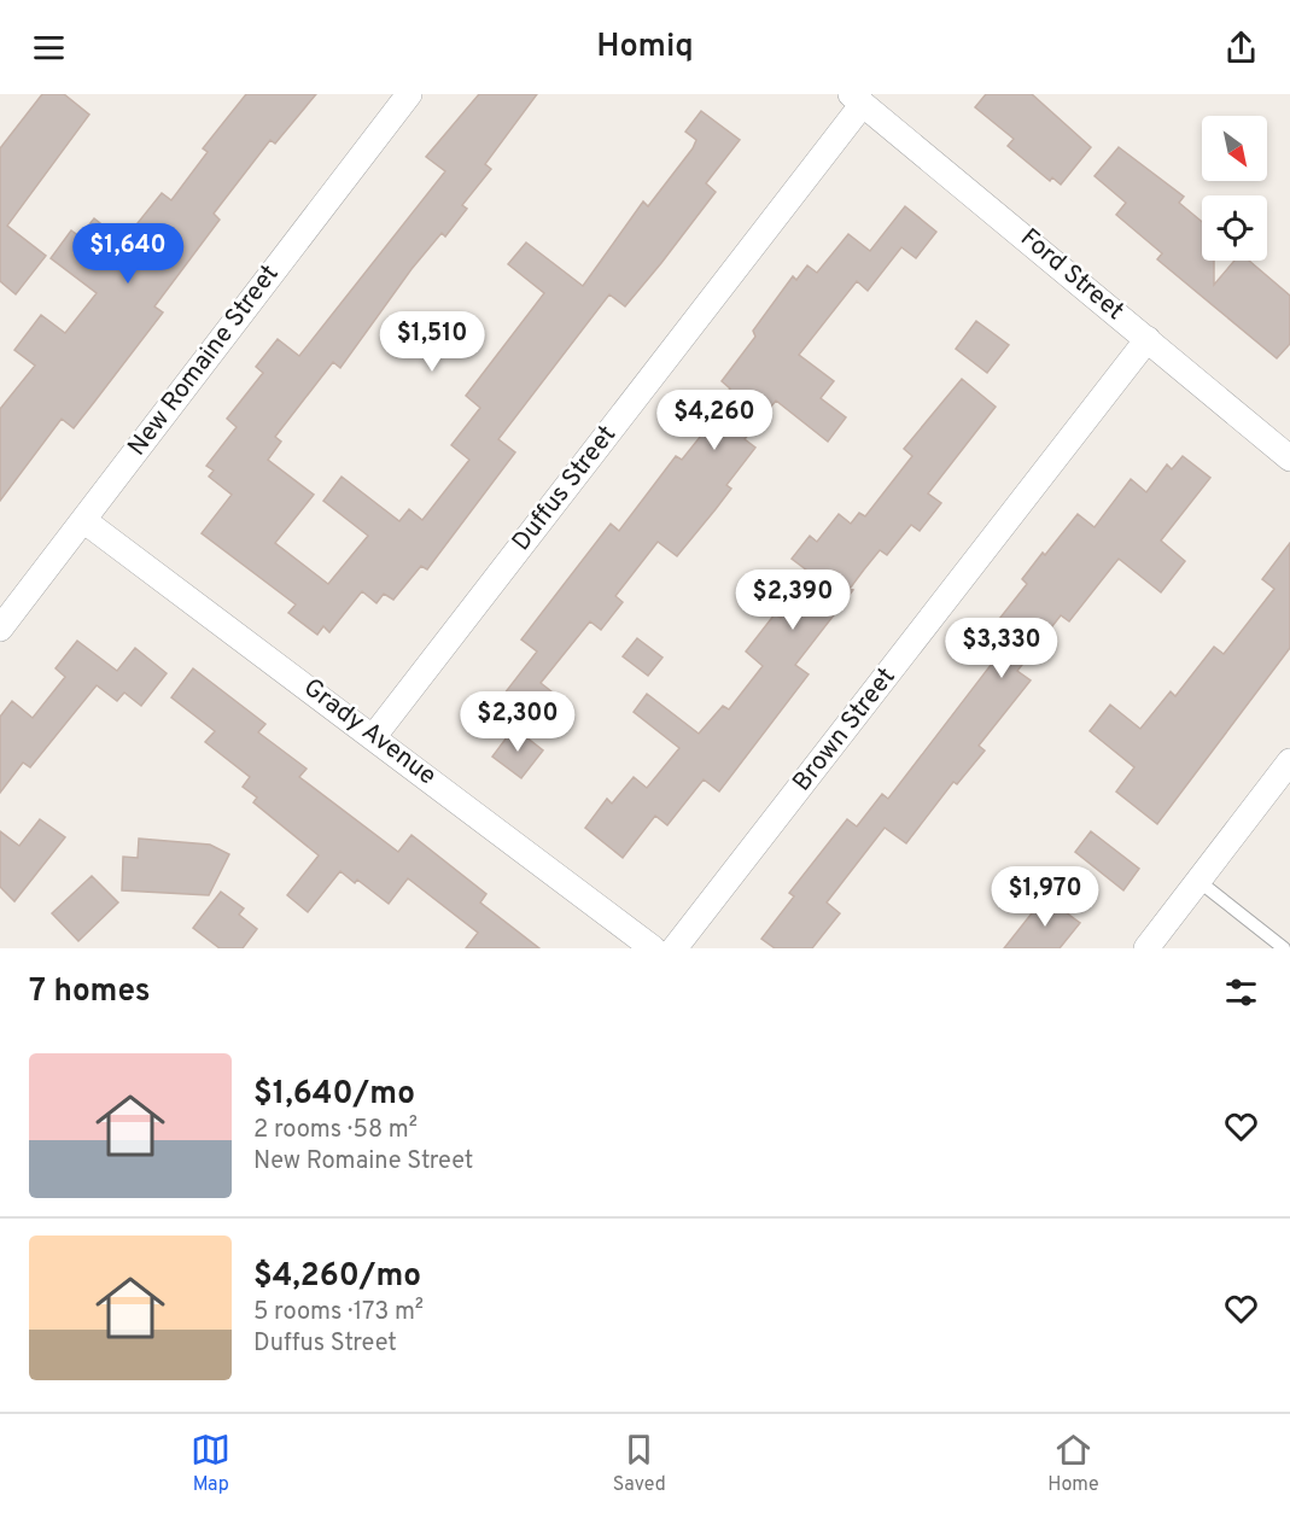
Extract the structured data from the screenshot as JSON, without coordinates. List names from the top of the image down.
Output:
{
  "streets": {
    "street": [
      "Ford Street",
      "New Romaine Street",
      "Duffus Street",
      "Brown Street",
      "Grady Avenue"
    ]
  },
  "crossings": [
    ["Ford Street", "Duffus Street"],
    ["Ford Street", "Brown Street"],
    ["New Romaine Street", "Grady Avenue"],
    ["Duffus Street", "Grady Avenue"]
  ],
  "north": "bottom right",
  "page": {
    "header": "Homiq",
    "price": [
      "$1,640",
      "$1,510",
      "$4,260",
      "$2,390",
      "$3,330",
      "$2,300",
      "$1,970"
    ],
    "heading": "7 homes",
    "list": [
      {
        "name": "$1,640/mo",
        "note": "2 rooms · 58 m² · New Romaine Street"
      },
      {
        "name": "$4,260/mo",
        "note": "5 rooms · 173 m² · Duffus Street"
      }
    ],
    "tabs": ["Map", "Saved", "Home"]
  }
}
